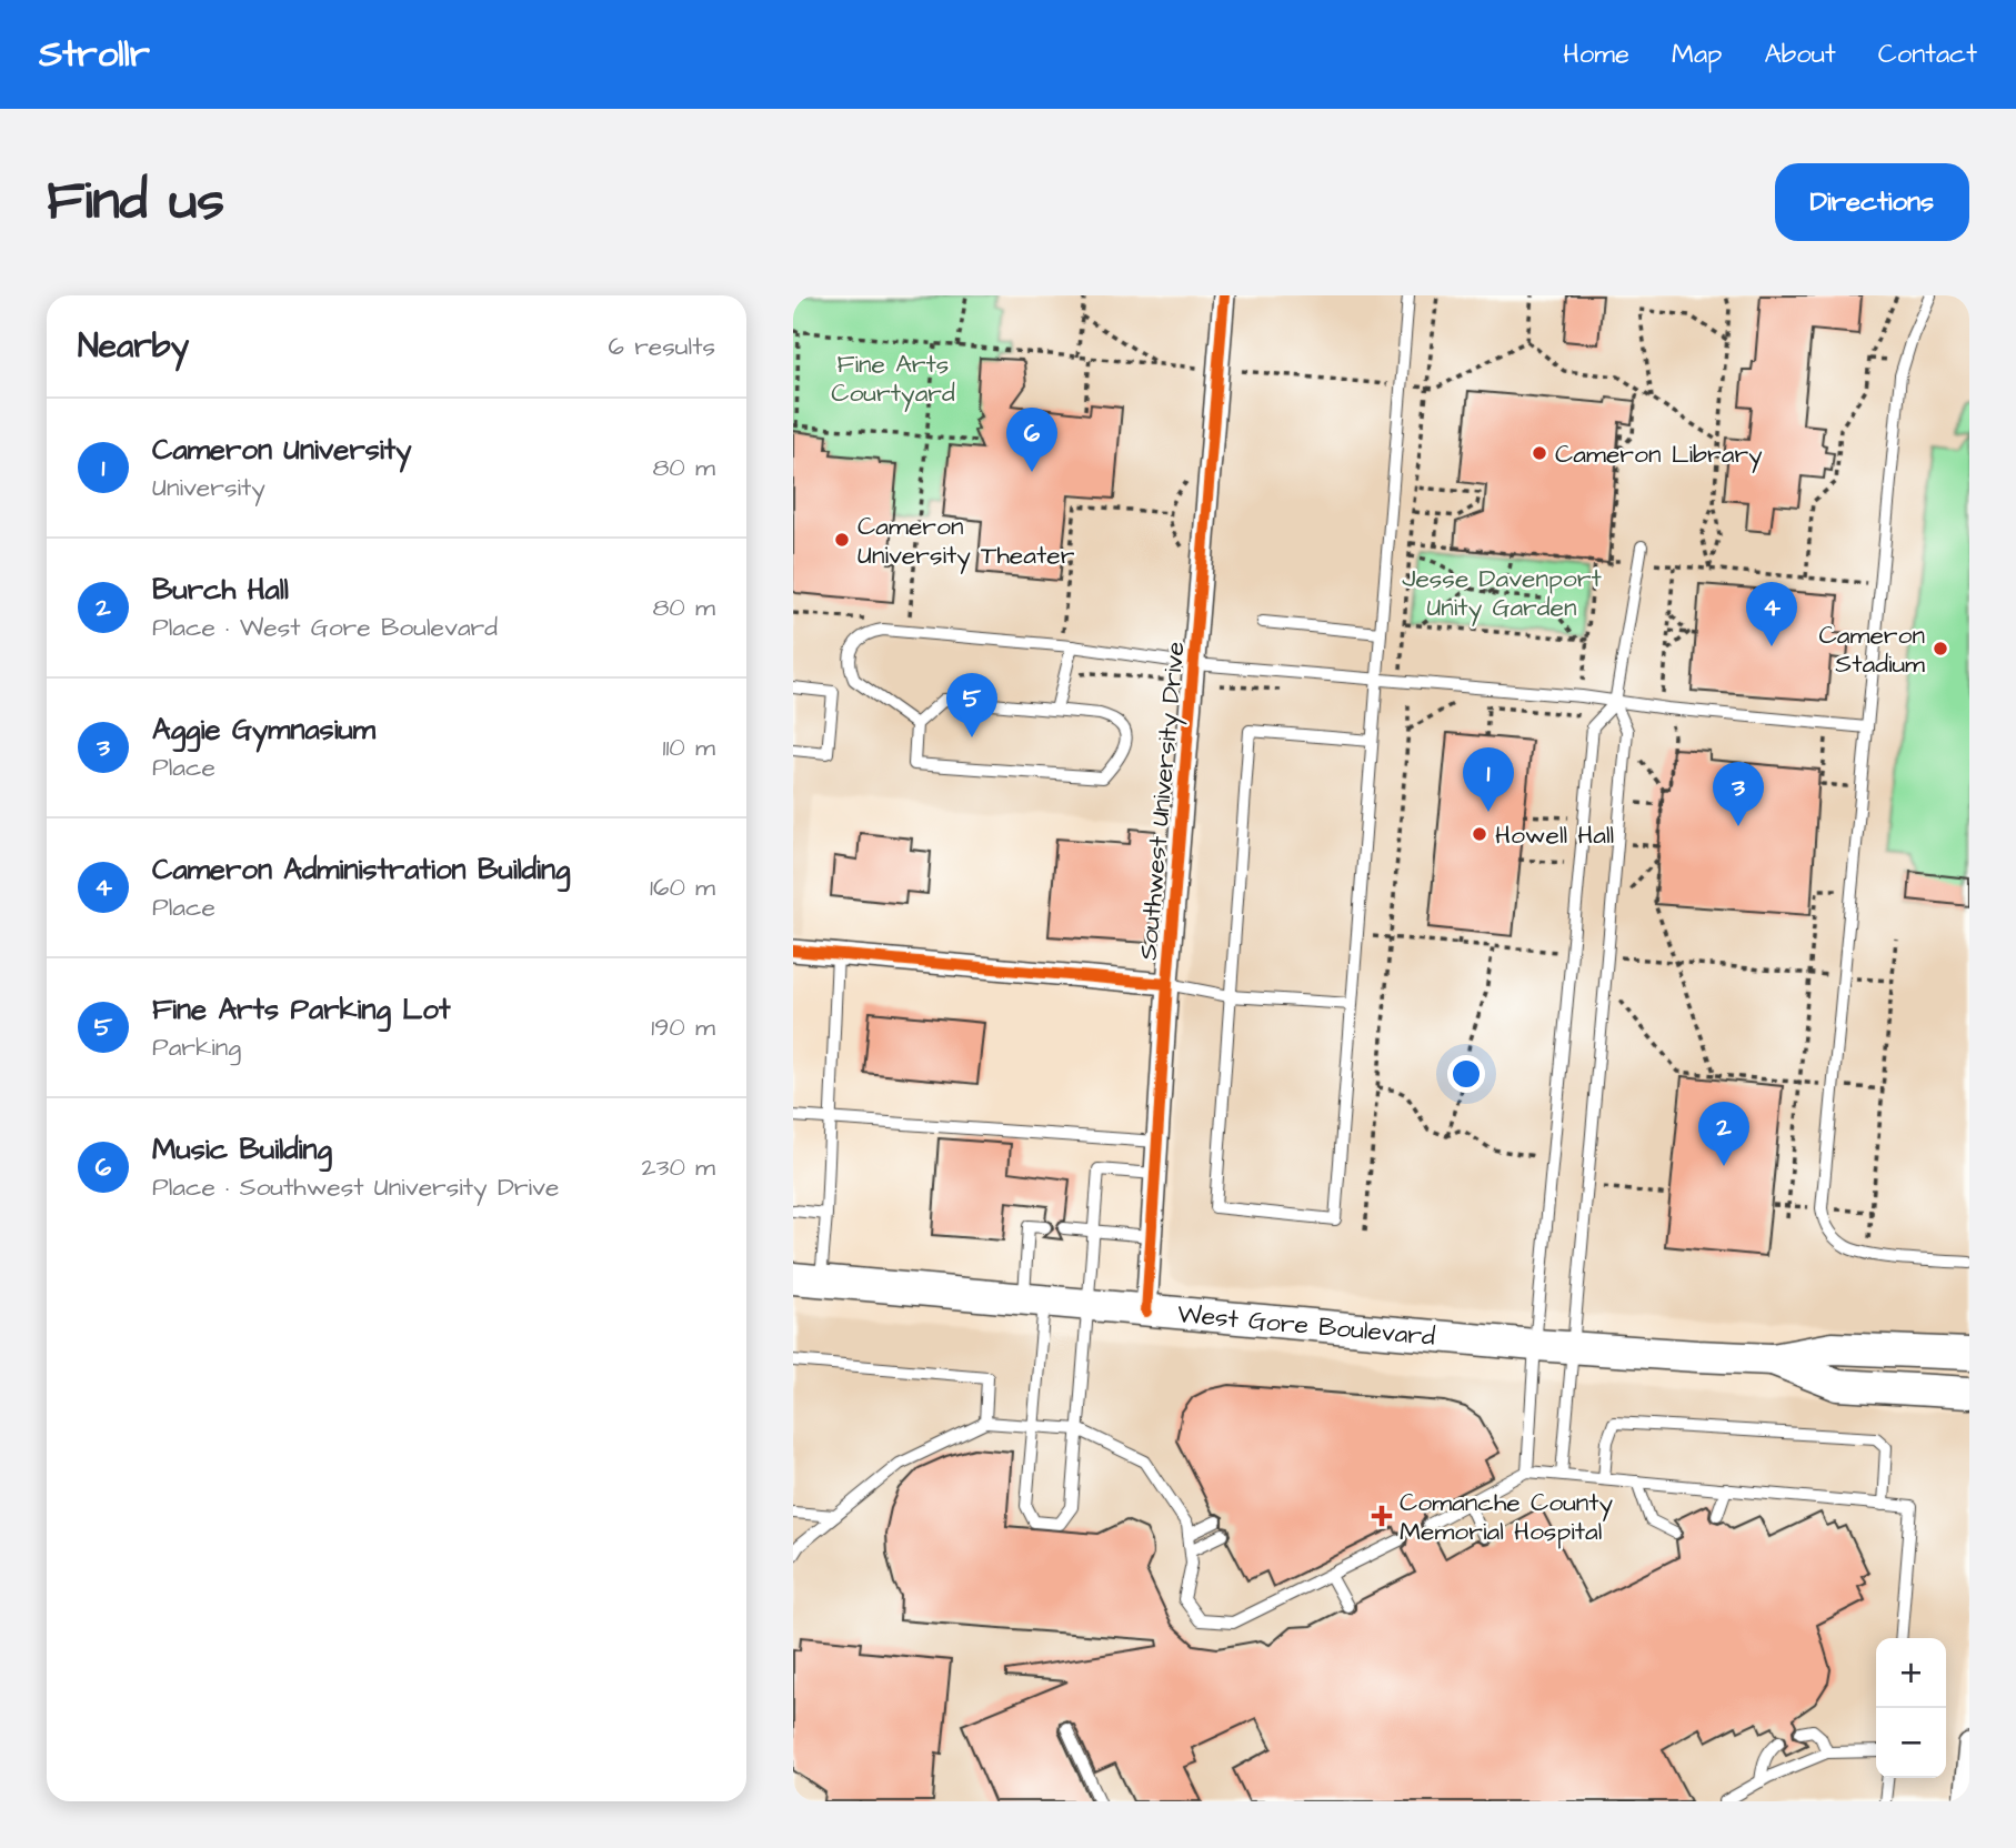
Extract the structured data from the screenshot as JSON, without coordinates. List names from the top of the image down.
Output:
{
  "streets": {
    "main road": ["West Gore Boulevard"],
    "street": ["Southwest University Drive"]
  },
  "crossings": [
    ["Southwest University Drive", "West Gore Boulevard"]
  ],
  "parks": ["Fine Arts Courtyard", "Jesse Davenport Unity Garden"],
  "places": {
    "other": [
      "Cameron Library",
      "Cameron University Theater",
      "Cameron Stadium",
      "Howell Hall"
    ],
    "health": ["Comanche County Memorial Hospital"]
  },
  "page": {
    "header": "Strollr",
    "nav": [
      "Home",
      "Map",
      "About",
      "Contact"
    ],
    "buttons": "Directions",
    "title": "Find us",
    "heading": ["Nearby", "6 results"],
    "list": [
      {
        "mark": "1",
        "name": "Cameron University",
        "note": "University",
        "value": "80 m"
      },
      {
        "mark": "2",
        "name": "Burch Hall",
        "note": "Place · West Gore Boulevard",
        "value": "80 m"
      },
      {
        "mark": "3",
        "name": "Aggie Gymnasium",
        "note": "Place",
        "value": "110 m"
      },
      {
        "mark": "4",
        "name": "Cameron Administration Building",
        "note": "Place",
        "value": "160 m"
      },
      {
        "mark": "5",
        "name": "Fine Arts Parking Lot",
        "note": "Parking",
        "value": "190 m"
      },
      {
        "mark": "6",
        "name": "Music Building",
        "note": "Place · Southwest University Drive",
        "value": "230 m"
      }
    ],
    "pins": [
      "6",
      "4",
      "5",
      "1",
      "3",
      "2"
    ],
    "map_buttons": ["+", "−"]
  }
}
